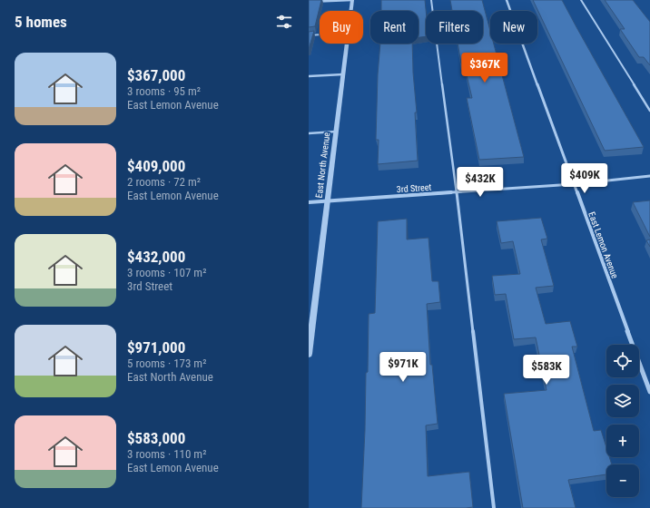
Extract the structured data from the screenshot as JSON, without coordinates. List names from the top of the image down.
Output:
{
  "streets": {
    "street": ["East North Avenue", "3rd Street", "East Lemon Avenue"]
  },
  "crossings": [
    ["East North Avenue", "3rd Street"],
    ["3rd Street", "East Lemon Avenue"]
  ],
  "page": {
    "heading": "5 homes",
    "chip": [
      "Buy",
      "Rent",
      "Filters",
      "New"
    ],
    "list": [
      {
        "name": "$367,000",
        "note": "3 rooms · 95 m² · East Lemon Avenue"
      },
      {
        "name": "$409,000",
        "note": "2 rooms · 72 m² · East Lemon Avenue"
      },
      {
        "name": "$432,000",
        "note": "3 rooms · 107 m² · 3rd Street"
      },
      {
        "name": "$971,000",
        "note": "5 rooms · 173 m² · East North Avenue"
      },
      {
        "name": "$583,000",
        "note": "3 rooms · 110 m² · East Lemon Avenue"
      }
    ],
    "price": [
      "$367K",
      "$409K",
      "$432K",
      "$971K",
      "$583K"
    ],
    "map_buttons": ["+", "−"]
  }
}
